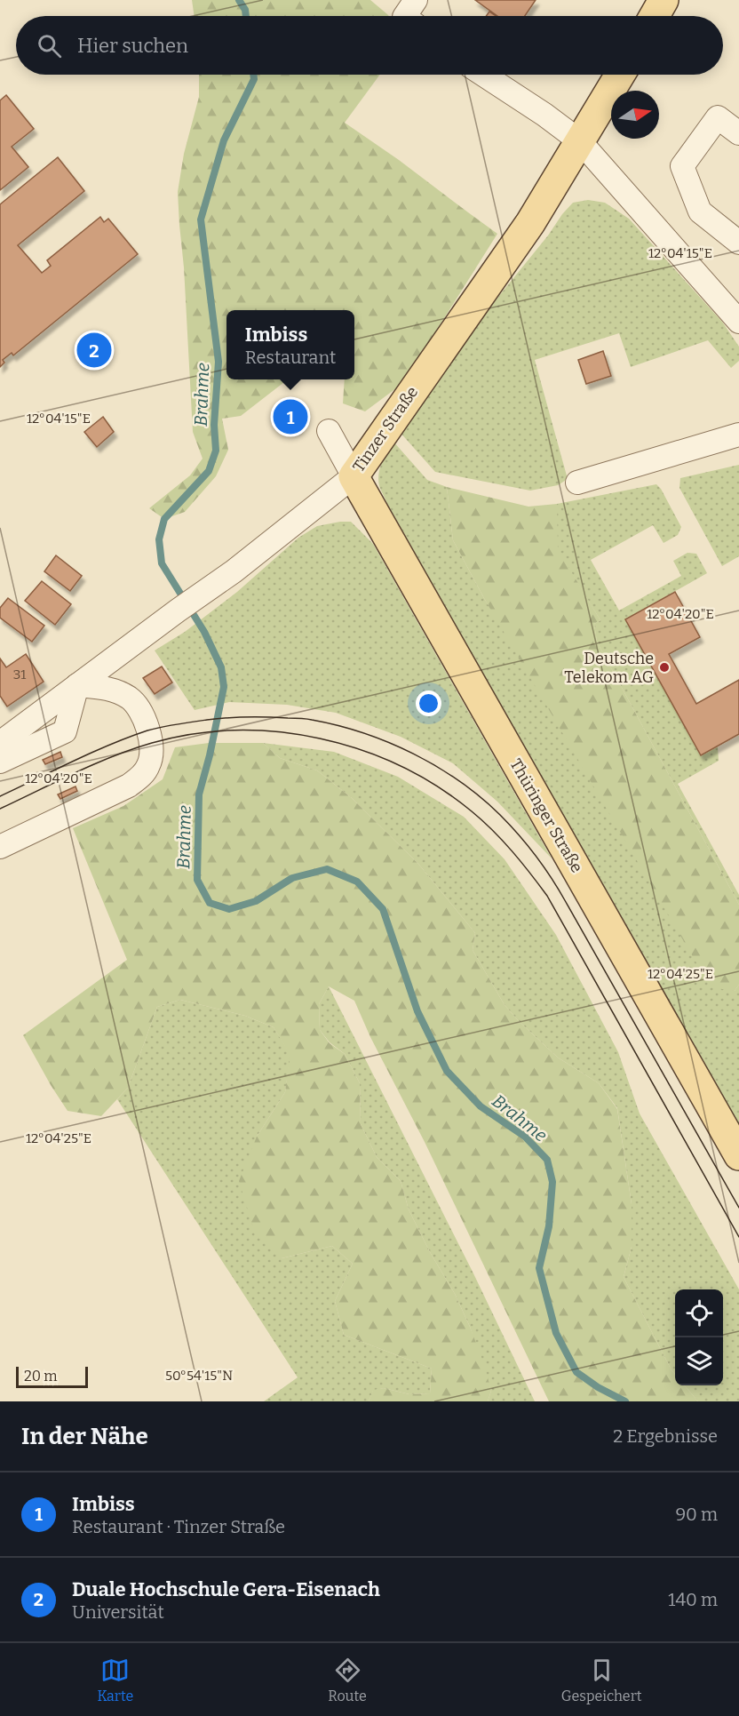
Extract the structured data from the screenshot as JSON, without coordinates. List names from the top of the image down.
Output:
{
  "streets": {
    "main road": ["Tinzer Straße", "Thüringer Straße"]
  },
  "crossings": [
    ["Tinzer Straße", "Thüringer Straße"]
  ],
  "water": ["Brahme"],
  "places": ["Deutsche Telekom AG"],
  "house_numbers": ["31"],
  "scale_bar": "20 m",
  "north": "right",
  "page": {
    "search": "Hier suchen",
    "popup": ["Imbiss", "Restaurant"],
    "pins": ["2", "1"],
    "scale": "20 m",
    "heading": ["In der Nähe", "2 Ergebnisse"],
    "list": [
      {
        "mark": "1",
        "name": "Imbiss",
        "note": "Restaurant · Tinzer Straße",
        "value": "90 m"
      },
      {
        "mark": "2",
        "name": "Duale Hochschule Gera-Eisenach",
        "note": "Universität",
        "value": "140 m"
      }
    ],
    "nav": ["Karte", "Route", "Gespeichert"]
  },
  "coordinates": [
    "12°04'15\"E",
    "12°04'20\"E",
    "12°04'25\"E",
    "50°54'15\"N"
  ]
}
